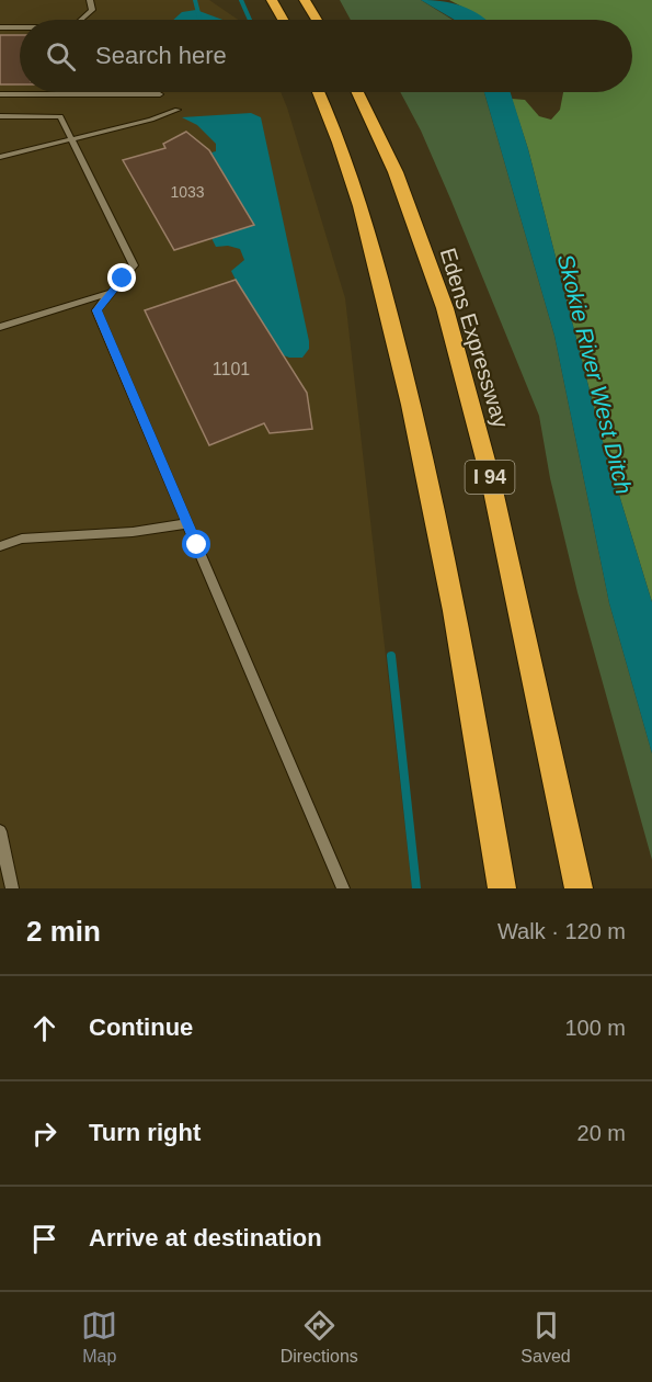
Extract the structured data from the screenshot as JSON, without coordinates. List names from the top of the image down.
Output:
{
  "streets": {
    "highway": ["Edens Expressway", "I 94"]
  },
  "water": ["Skokie River West Ditch"],
  "house_numbers": ["1033", "1101"],
  "page": {
    "search": "Search here",
    "heading": ["2 min", "Walk · 120 m"],
    "list": [
      ["Continue", "100 m"],
      ["Turn right", "20 m"],
      "Arrive at destination"
    ],
    "nav": ["Map", "Directions", "Saved"]
  }
}
